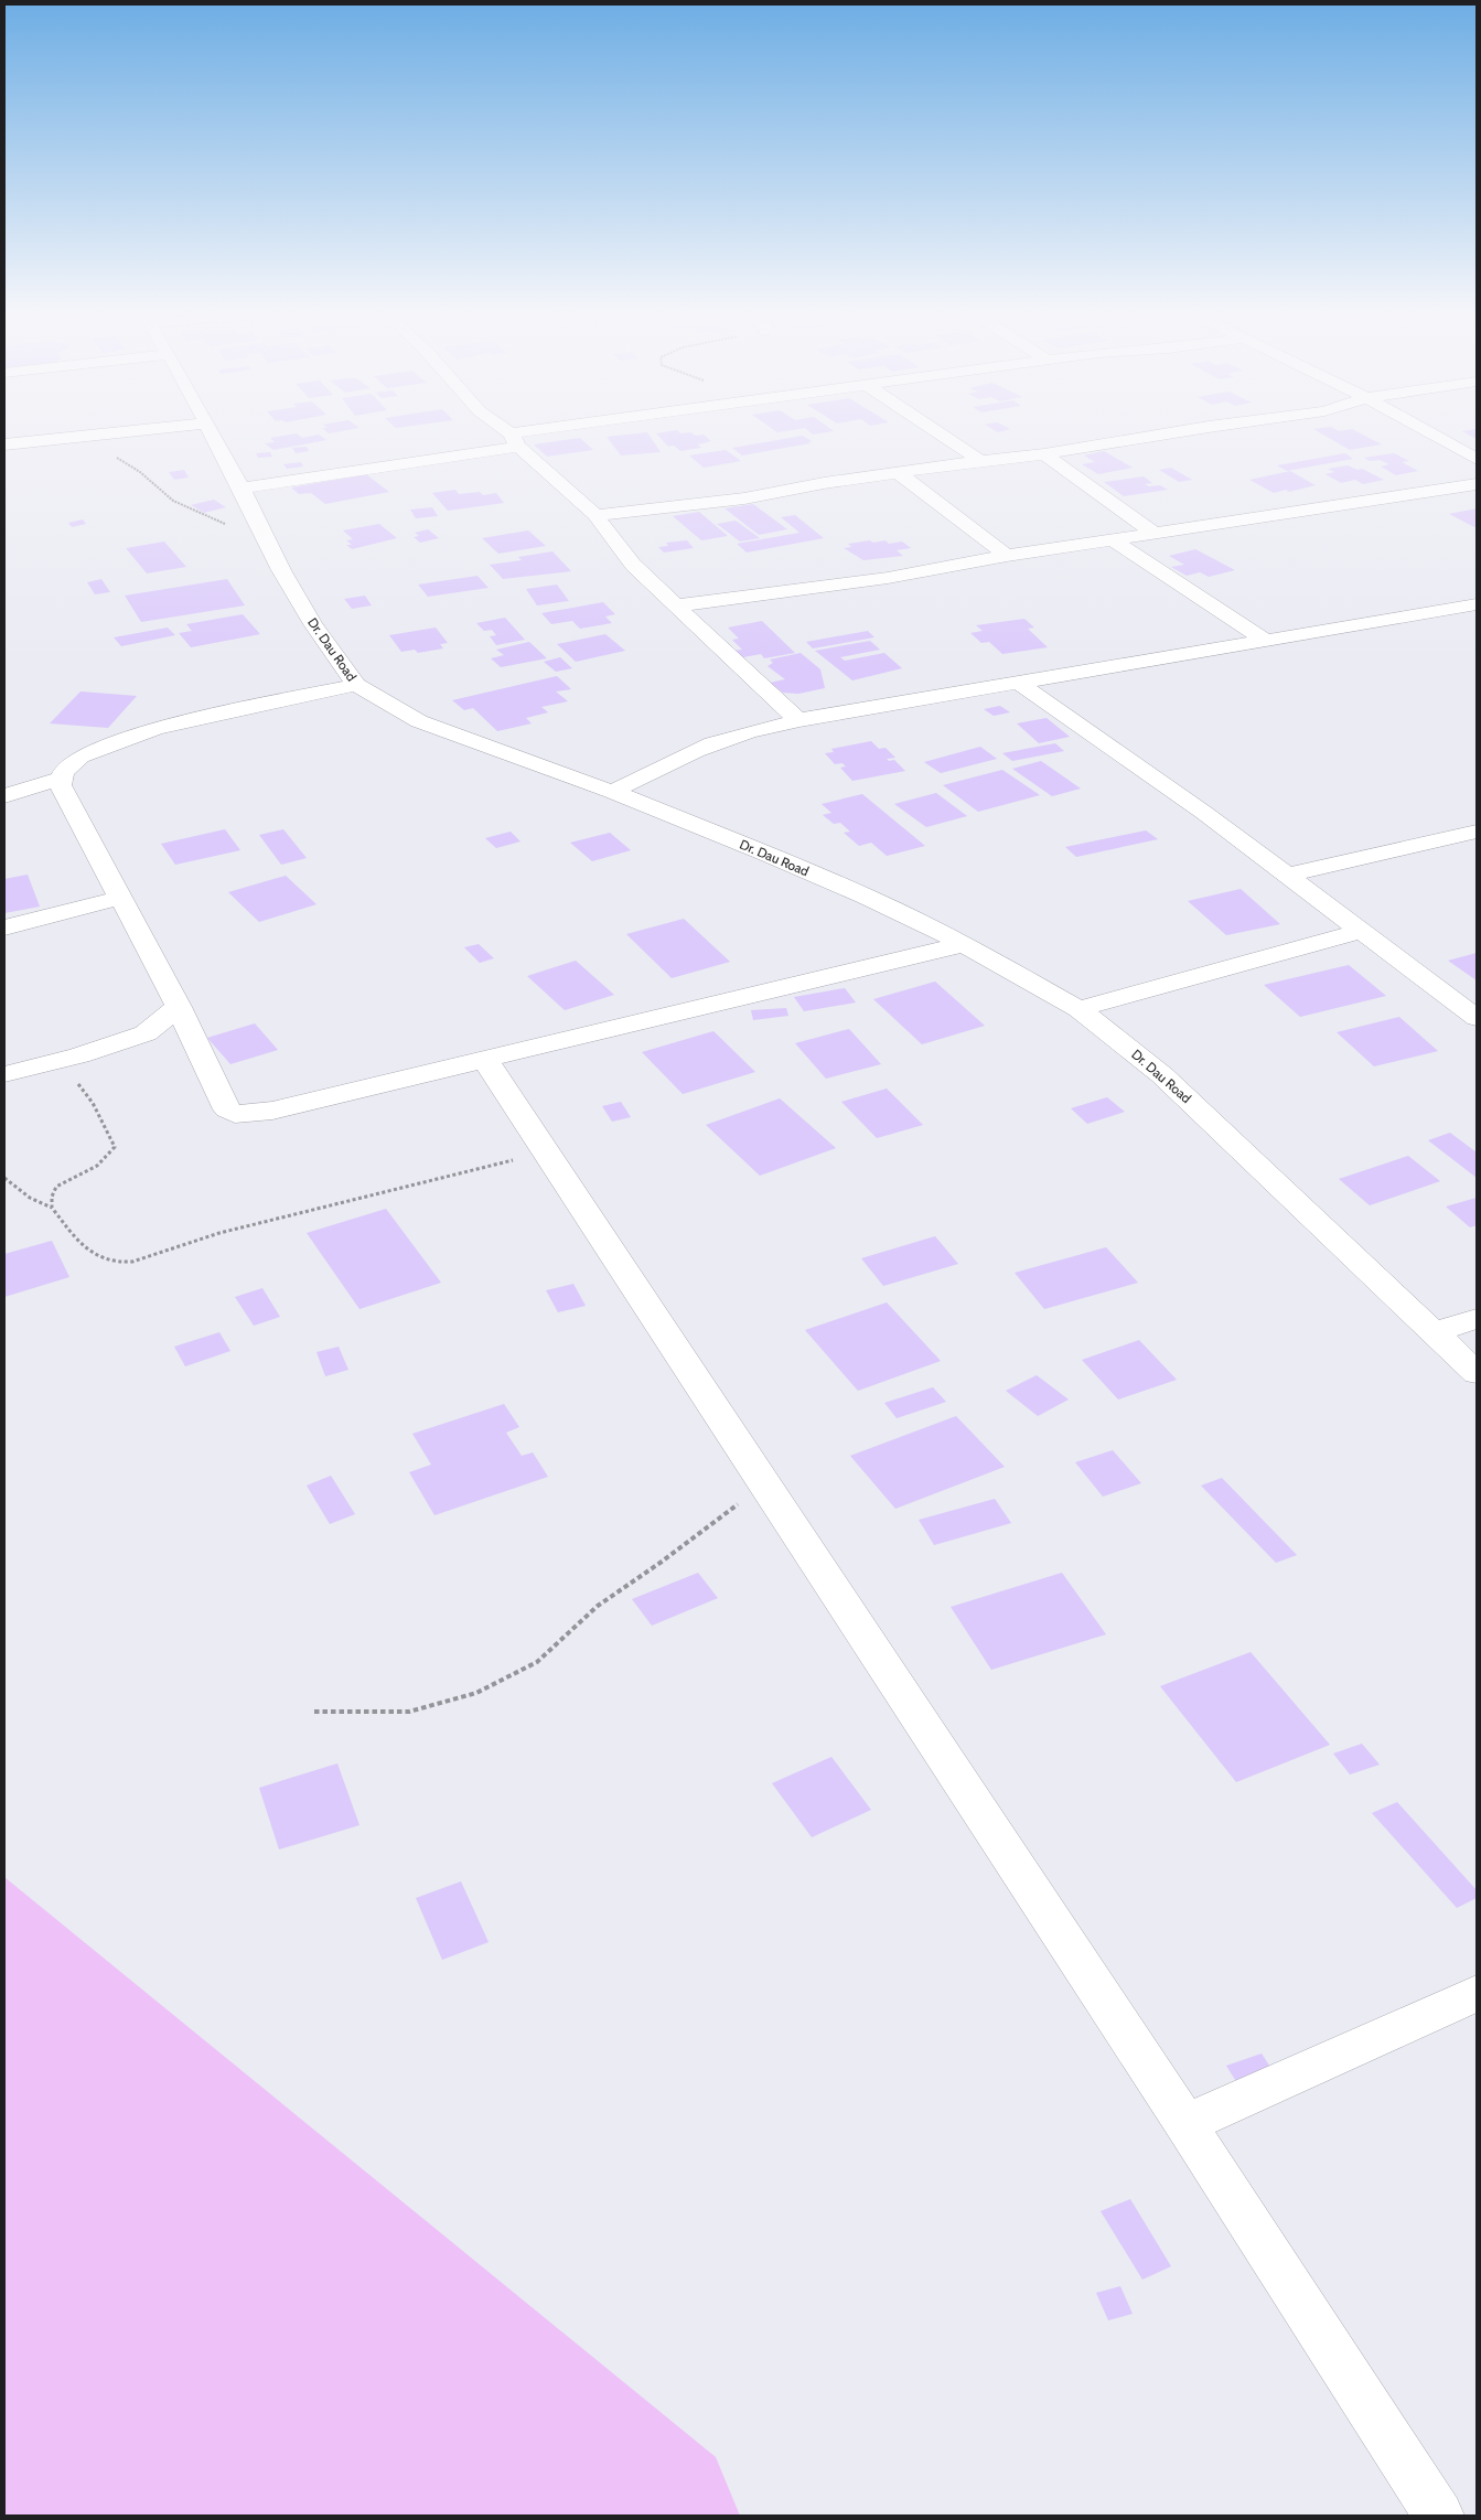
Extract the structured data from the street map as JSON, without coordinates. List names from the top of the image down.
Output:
{
  "streets": {
    "street": ["Dr. Dau Road"]
  }
}
